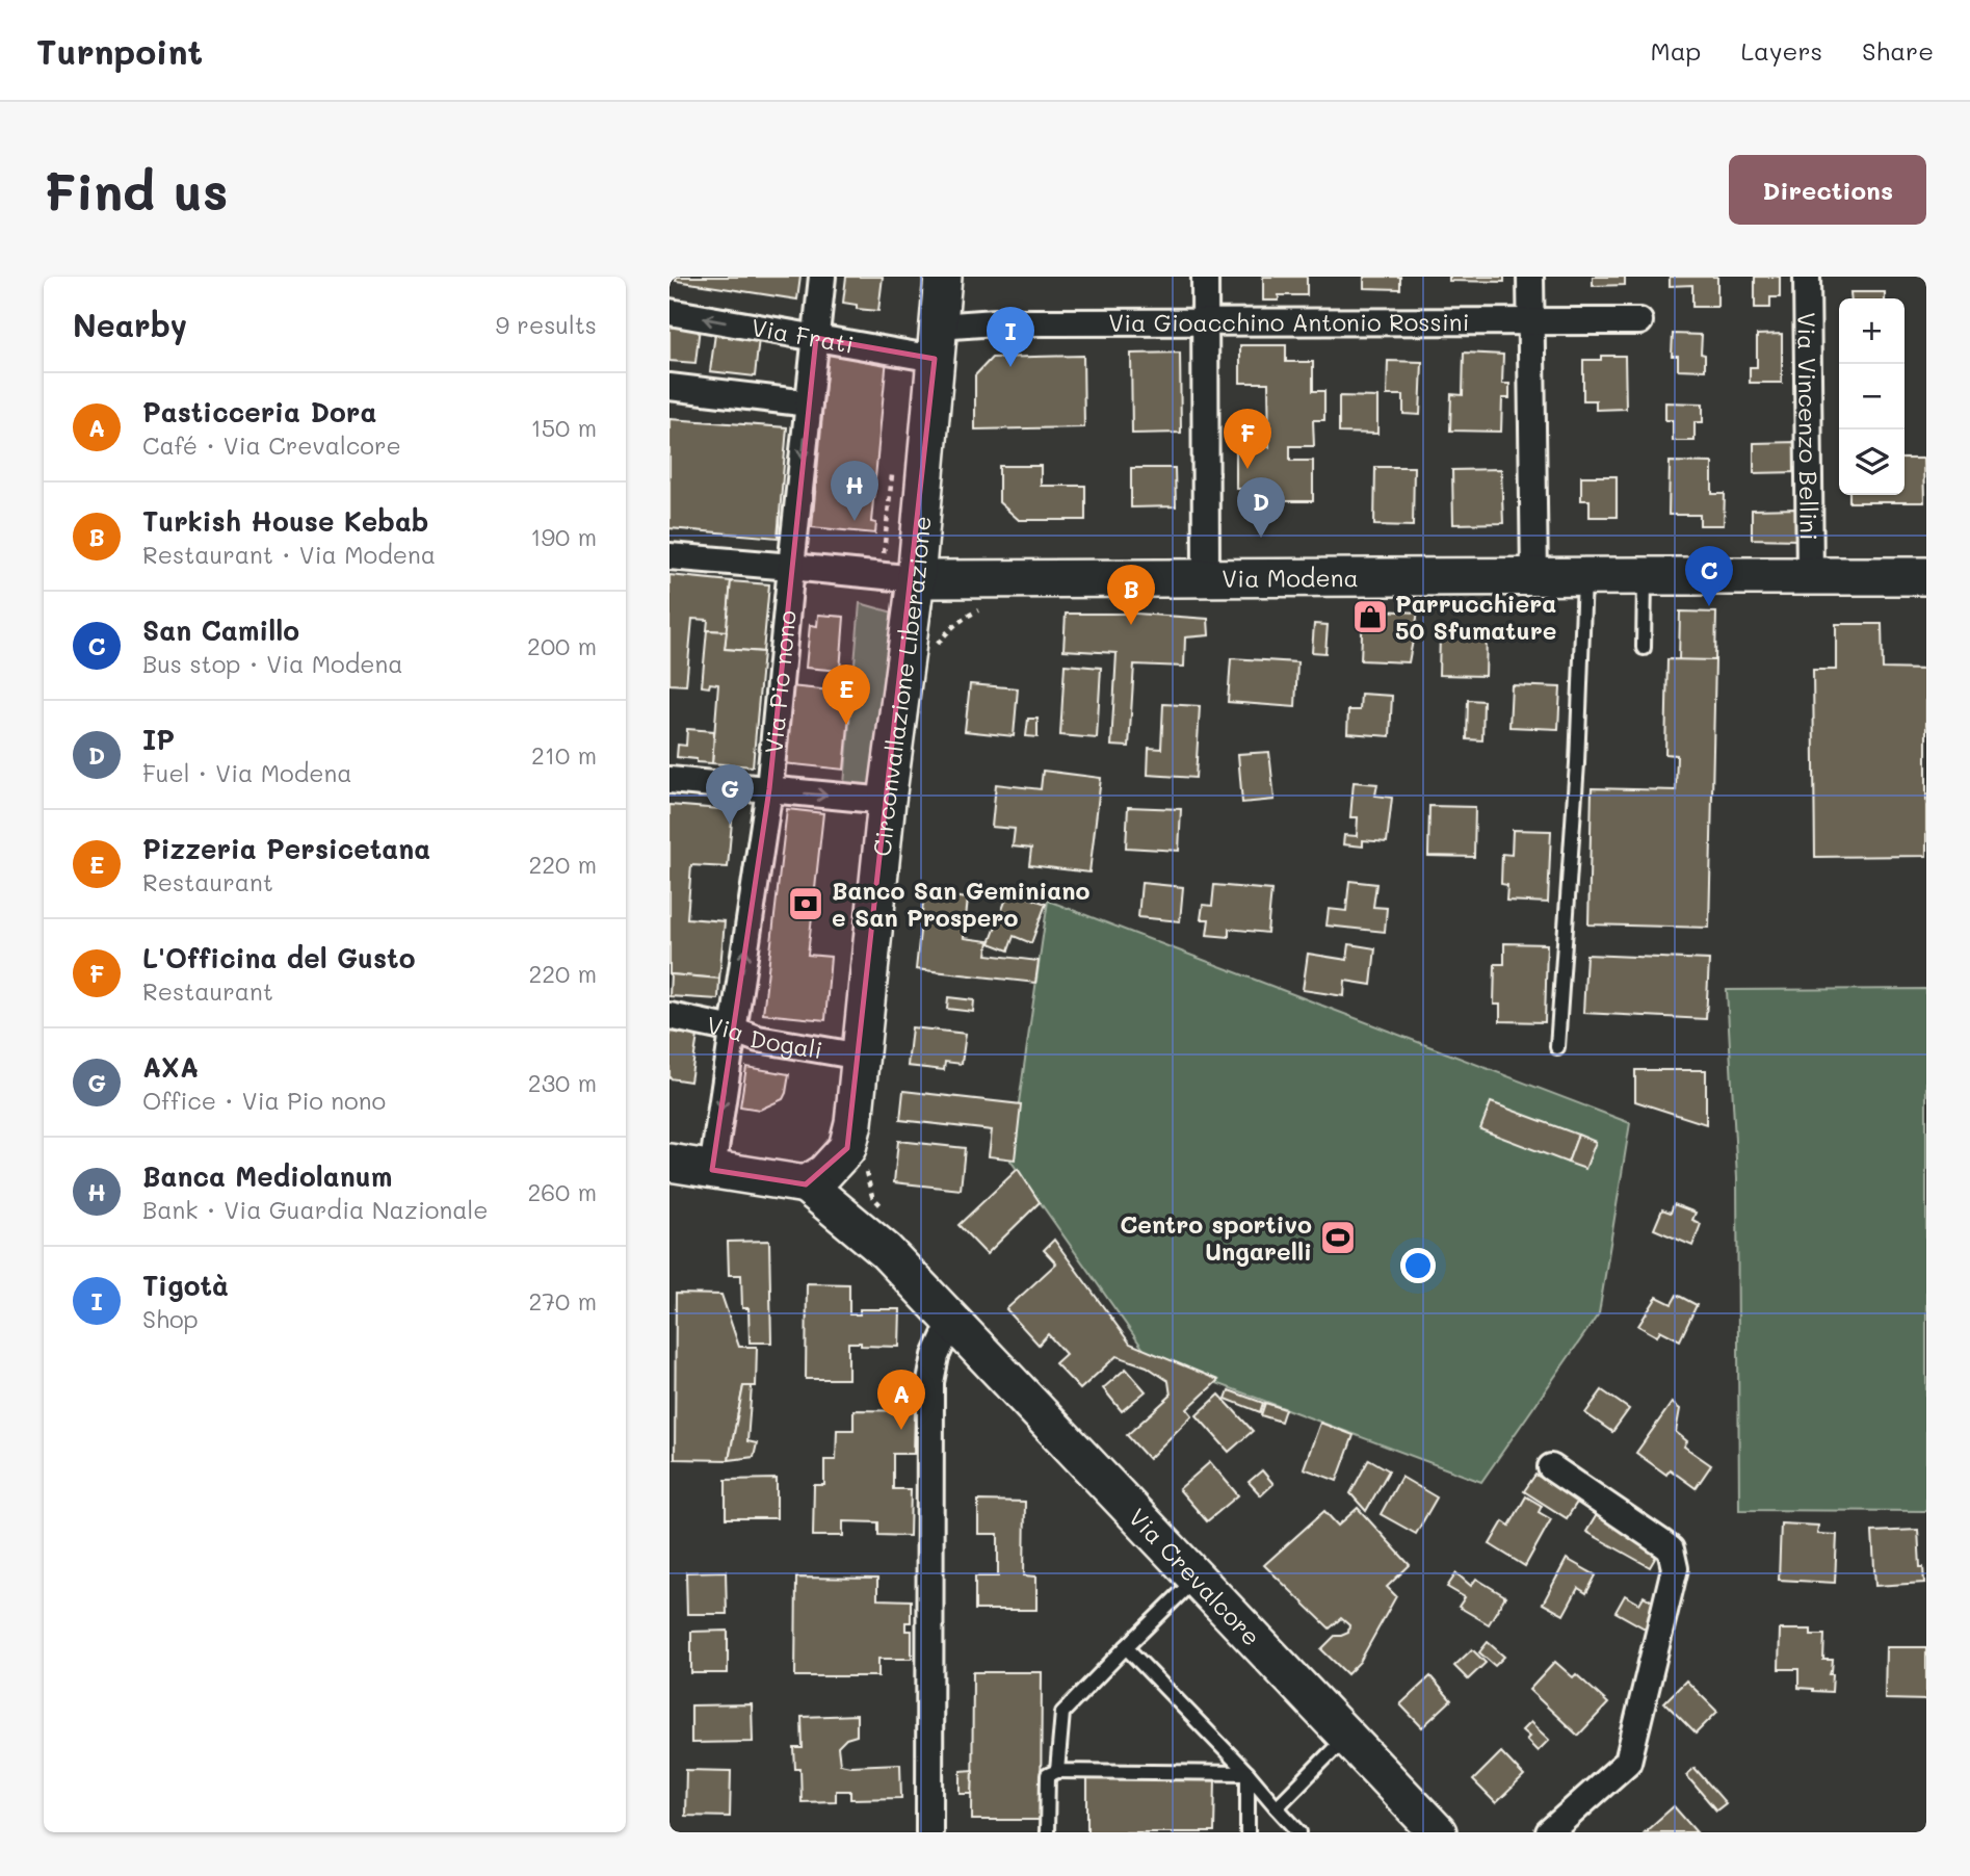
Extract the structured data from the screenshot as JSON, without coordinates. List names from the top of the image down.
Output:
{
  "streets": {
    "main road": ["Via Modena", "Circonvallazione Liberazione", "Via Crevalcore"],
    "street": [
      "Via Gioacchino Antonio Rossini",
      "Via Frati",
      "Via Vincenzo Bellini",
      "Via Pio nono",
      "Via Dogali"
    ]
  },
  "crossings": [
    ["Via Gioacchino Antonio Rossini", "Via Frati"],
    ["Via Gioacchino Antonio Rossini", "Circonvallazione Liberazione"],
    ["Via Frati", "Via Pio nono"],
    ["Via Frati", "Circonvallazione Liberazione"],
    ["Via Vincenzo Bellini", "Via Modena"],
    ["Via Modena", "Circonvallazione Liberazione"],
    ["Via Pio nono", "Via Dogali"],
    ["Circonvallazione Liberazione", "Via Dogali"],
    ["Circonvallazione Liberazione", "Via Crevalcore"]
  ],
  "places": {
    "shop": ["Parrucchiera 50 Sfumature"],
    "bank": ["Banco San Geminiano e San Prospero"],
    "sports": ["Centro sportivo Ungarelli"]
  },
  "page": {
    "header": "Turnpoint",
    "nav": ["Map", "Layers", "Share"],
    "buttons": "Directions",
    "title": "Find us",
    "heading": ["Nearby", "9 results"],
    "map_buttons": ["+", "−"],
    "pins": [
      "I",
      "F",
      "H",
      "D",
      "C",
      "B",
      "E",
      "G",
      "A"
    ],
    "list": [
      {
        "mark": "A",
        "name": "Pasticceria Dora",
        "note": "Café · Via Crevalcore",
        "value": "150 m"
      },
      {
        "mark": "B",
        "name": "Turkish House Kebab",
        "note": "Restaurant · Via Modena",
        "value": "190 m"
      },
      {
        "mark": "C",
        "name": "San Camillo",
        "note": "Bus stop · Via Modena",
        "value": "200 m"
      },
      {
        "mark": "D",
        "name": "IP",
        "note": "Fuel · Via Modena",
        "value": "210 m"
      },
      {
        "mark": "E",
        "name": "Pizzeria Persicetana",
        "note": "Restaurant",
        "value": "220 m"
      },
      {
        "mark": "F",
        "name": "L'Officina del Gusto",
        "note": "Restaurant",
        "value": "220 m"
      },
      {
        "mark": "G",
        "name": "AXA",
        "note": "Office · Via Pio nono",
        "value": "230 m"
      },
      {
        "mark": "H",
        "name": "Banca Mediolanum",
        "note": "Bank · Via Guardia Nazionale",
        "value": "260 m"
      },
      {
        "mark": "I",
        "name": "Tigotà",
        "note": "Shop",
        "value": "270 m"
      }
    ]
  }
}
